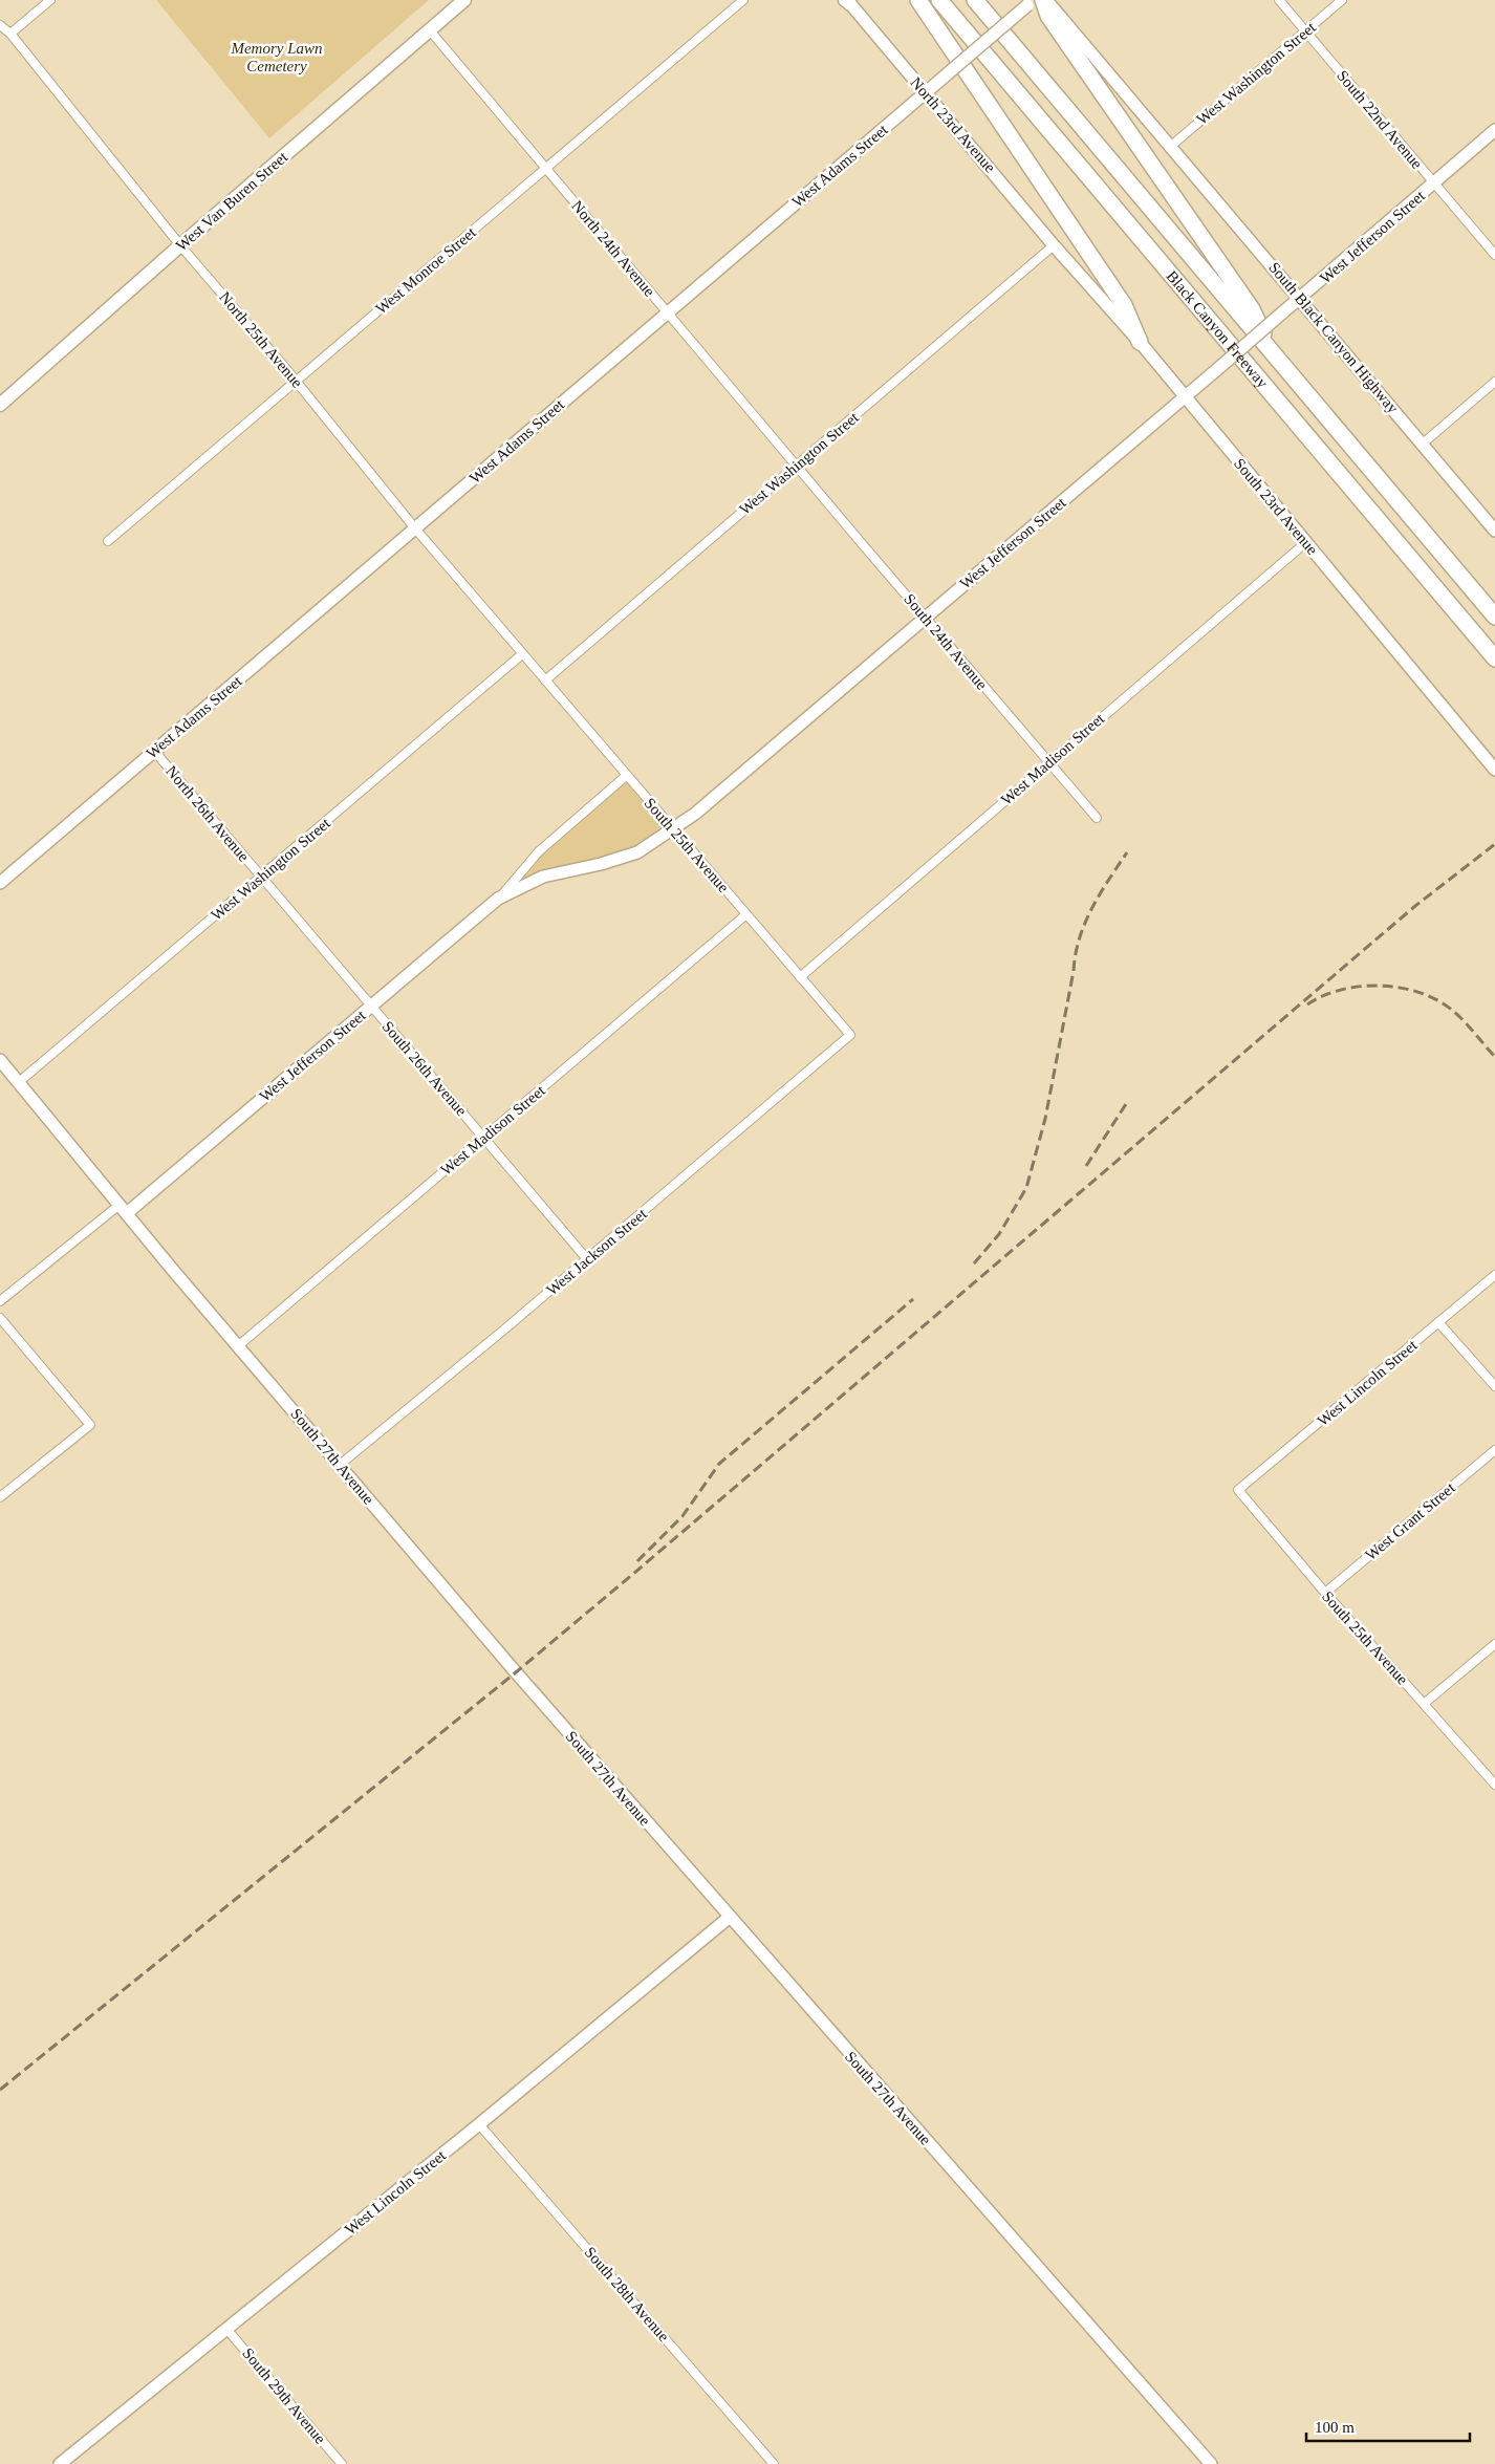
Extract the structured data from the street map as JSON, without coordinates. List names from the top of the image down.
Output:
{
  "streets": {
    "highway": ["Black Canyon Freeway"],
    "main road": ["West Van Buren Street"],
    "street": [
      "West Washington Street",
      "South 22nd Avenue",
      "North 23rd Avenue",
      "West Adams Street",
      "West Jefferson Street",
      "North 24th Avenue",
      "West Monroe Street",
      "South Black Canyon Highway",
      "North 25th Avenue",
      "South 23rd Avenue",
      "South 24th Avenue",
      "West Madison Street",
      "North 26th Avenue",
      "South 25th Avenue",
      "South 26th Avenue",
      "West Jackson Street",
      "West Lincoln Street",
      "South 27th Avenue",
      "West Grant Street",
      "South 28th Avenue",
      "South 29th Avenue"
    ]
  },
  "crossings": [
    ["West Washington Street", "South 22nd Avenue"],
    ["West Washington Street", "North 23rd Avenue"],
    ["West Washington Street", "North 24th Avenue"],
    ["West Washington Street", "South Black Canyon Highway"],
    ["West Washington Street", "North 25th Avenue"],
    ["West Washington Street", "South 23rd Avenue"],
    ["West Washington Street", "South 24th Avenue"],
    ["West Washington Street", "North 26th Avenue"],
    ["West Washington Street", "South 25th Avenue"],
    ["West Washington Street", "South 26th Avenue"],
    ["West Washington Street", "South 27th Avenue"],
    ["South 22nd Avenue", "West Jefferson Street"],
    ["North 23rd Avenue", "West Adams Street"],
    ["North 23rd Avenue", "South 23rd Avenue"],
    ["West Adams Street", "North 24th Avenue"],
    ["West Adams Street", "North 25th Avenue"],
    ["West Adams Street", "North 26th Avenue"],
    ["West Van Buren Street", "North 24th Avenue"],
    ["West Van Buren Street", "North 25th Avenue"],
    ["West Jefferson Street", "South Black Canyon Highway"],
    ["West Jefferson Street", "South 23rd Avenue"],
    ["West Jefferson Street", "South 24th Avenue"],
    ["West Jefferson Street", "South 25th Avenue"],
    ["West Jefferson Street", "South 26th Avenue"],
    ["West Jefferson Street", "South 27th Avenue"],
    ["North 24th Avenue", "West Monroe Street"],
    ["North 24th Avenue", "South 24th Avenue"],
    ["West Monroe Street", "North 25th Avenue"],
    ["North 25th Avenue", "South 25th Avenue"],
    ["South 23rd Avenue", "West Madison Street"],
    ["South 24th Avenue", "West Madison Street"],
    ["West Madison Street", "South 25th Avenue"],
    ["West Madison Street", "South 26th Avenue"],
    ["West Madison Street", "South 27th Avenue"],
    ["North 26th Avenue", "South 26th Avenue"],
    ["South 25th Avenue", "West Jackson Street"],
    ["South 25th Avenue", "West Lincoln Street"],
    ["South 25th Avenue", "West Grant Street"],
    ["South 26th Avenue", "West Jackson Street"],
    ["West Jackson Street", "South 27th Avenue"],
    ["West Lincoln Street", "South 27th Avenue"],
    ["West Lincoln Street", "South 28th Avenue"],
    ["West Lincoln Street", "South 29th Avenue"]
  ],
  "parks": ["Memory Lawn Cemetery"],
  "scale_bar": "100 m"
}
